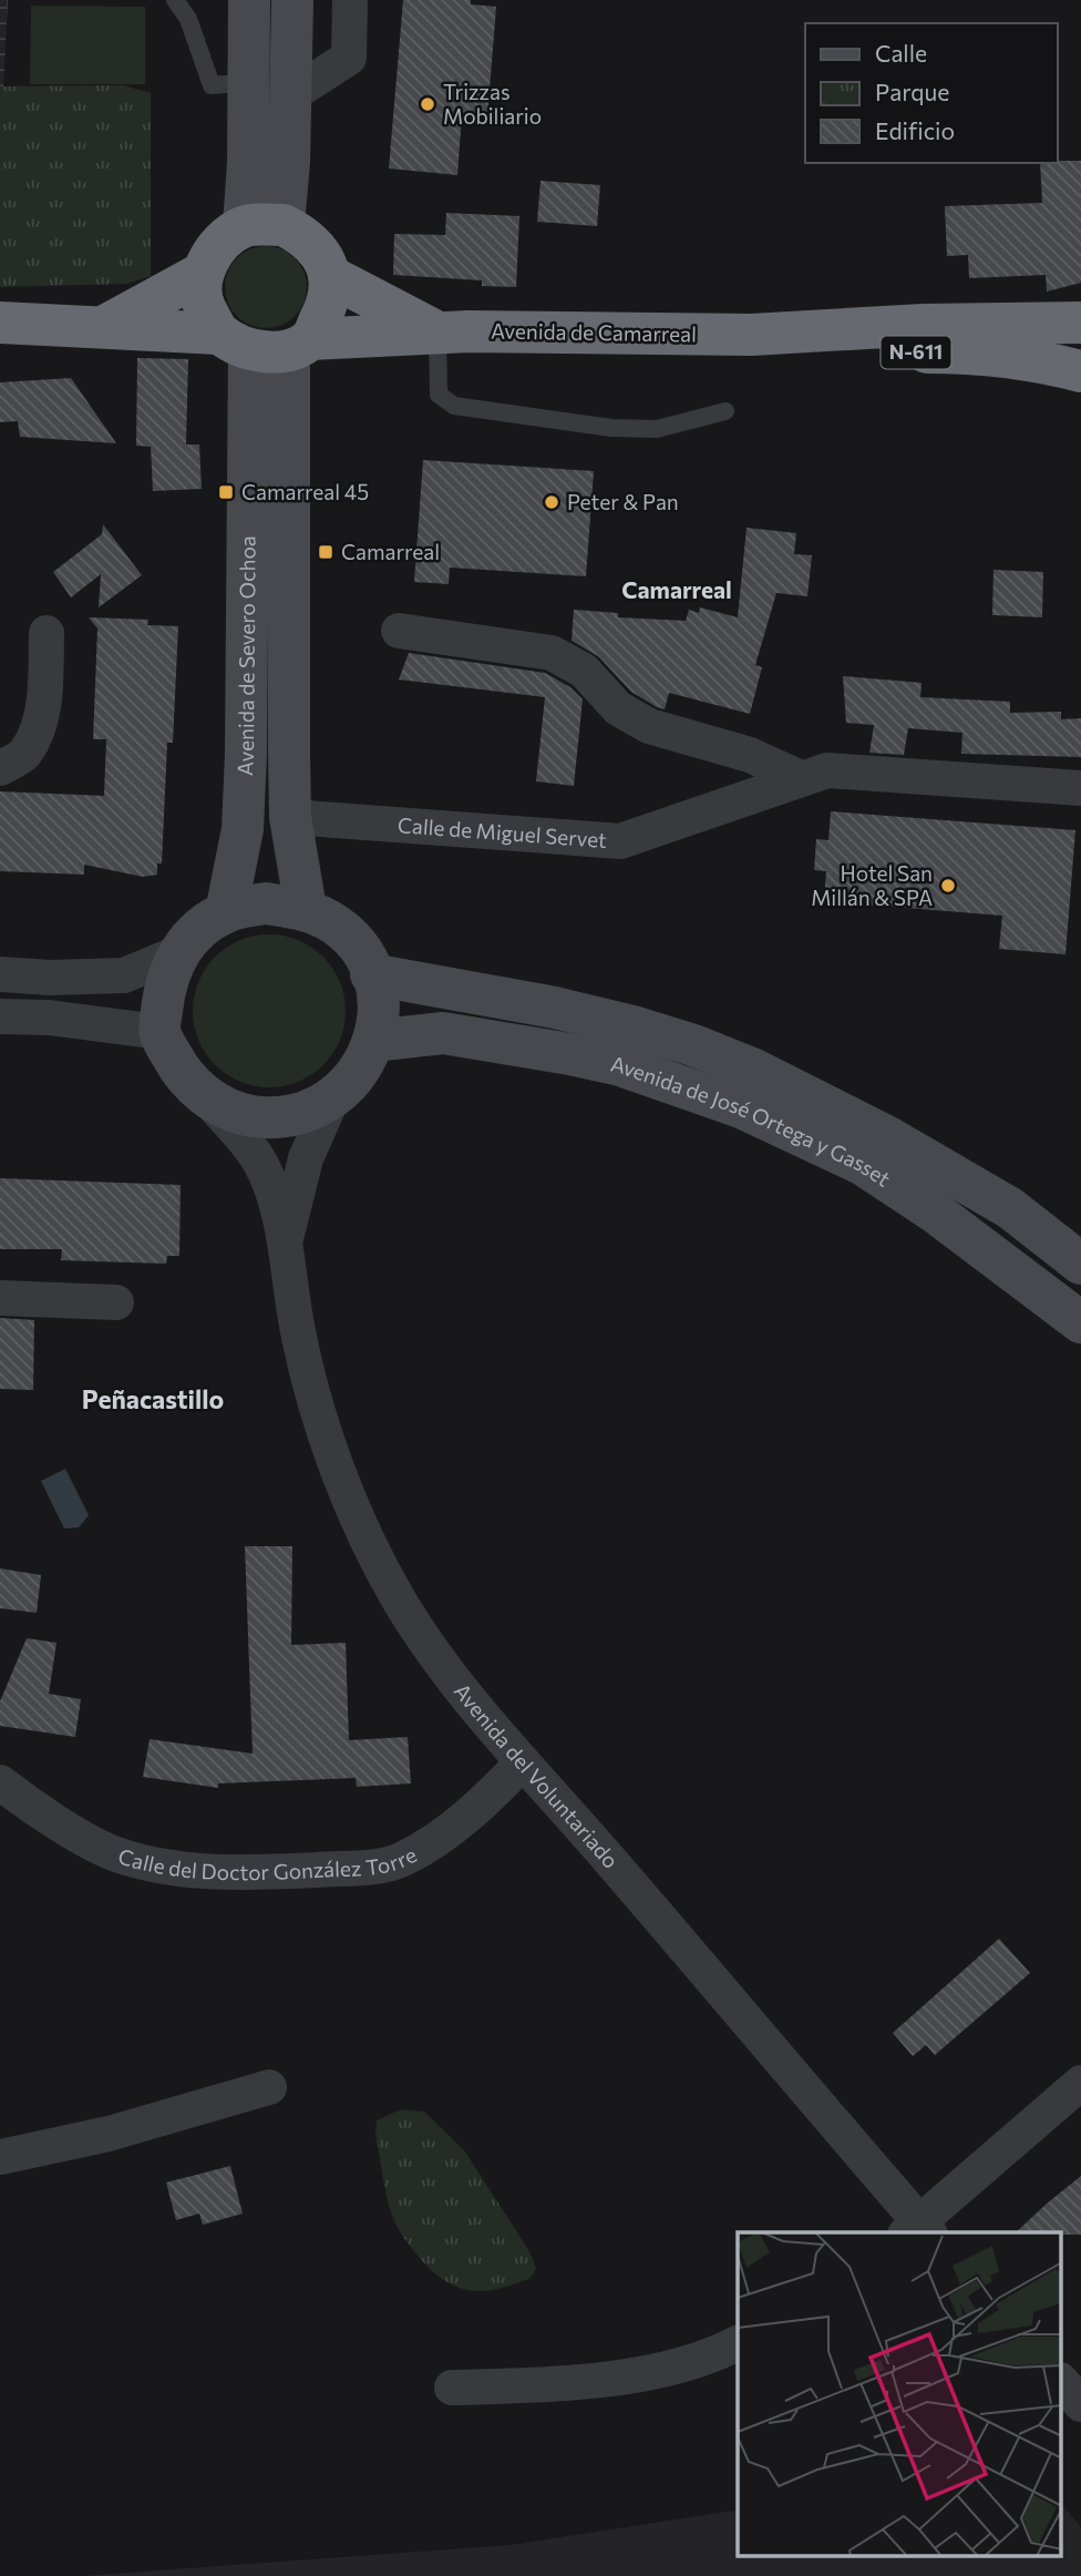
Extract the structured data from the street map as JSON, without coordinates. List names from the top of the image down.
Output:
{
  "streets": {
    "highway": ["Avenida de Camarreal", "N-611"],
    "main road": ["Avenida de Severo Ochoa", "Avenida de José Ortega y Gasset"],
    "street": ["Calle de Miguel Servet", "Avenida del Voluntariado", "Calle del Doctor González Torre"]
  },
  "crossings": [
    ["Avenida de Camarreal", "N-611"],
    ["Avenida de Camarreal", "Avenida de Severo Ochoa"],
    ["N-611", "Avenida de Severo Ochoa"],
    ["Avenida de Severo Ochoa", "Calle de Miguel Servet"],
    ["Avenida de Severo Ochoa", "Avenida de José Ortega y Gasset"],
    ["Avenida de Severo Ochoa", "Avenida del Voluntariado"],
    ["Avenida de José Ortega y Gasset", "Avenida del Voluntariado"],
    ["Avenida del Voluntariado", "Calle del Doctor González Torre"]
  ],
  "districts": ["Camarreal", "Peñacastillo"],
  "places": {
    "other": ["Trizzas Mobiliario", "Peter & Pan", "Hotel San Millán & SPA"],
    "transit": ["Camarreal 45", "Camarreal"]
  },
  "legend": ["Calle", "Parque", "Edificio"]
}
